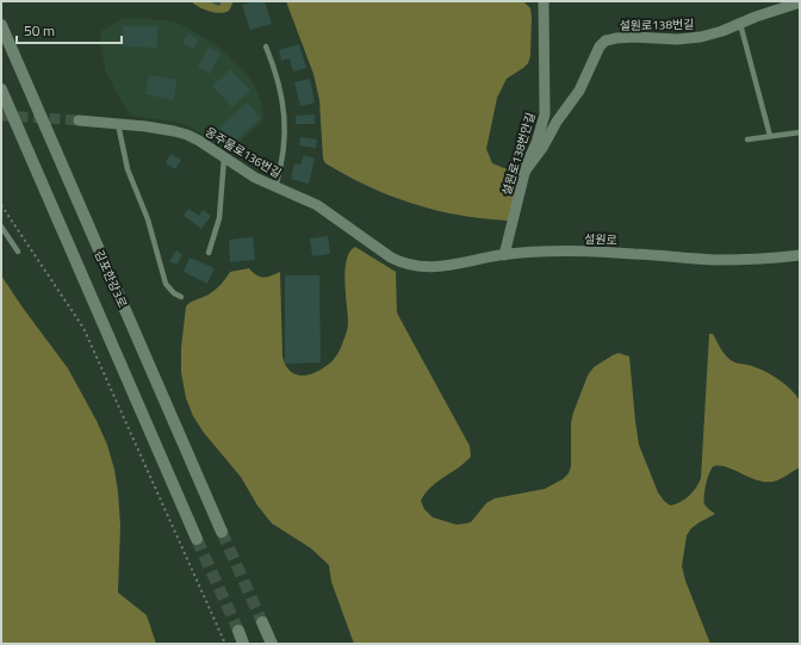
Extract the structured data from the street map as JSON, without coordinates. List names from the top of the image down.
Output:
{
  "streets": {
    "street": [
      "설원로138번길",
      "옹주물로136번길",
      "설원로138번안길",
      "설원로",
      "김포한강3로"
    ]
  },
  "crossings": [
    ["설원로138번길", "설원로138번안길"],
    ["옹주물로136번길", "설원로"],
    ["설원로138번안길", "설원로"]
  ],
  "scale_bar": "50 m"
}
